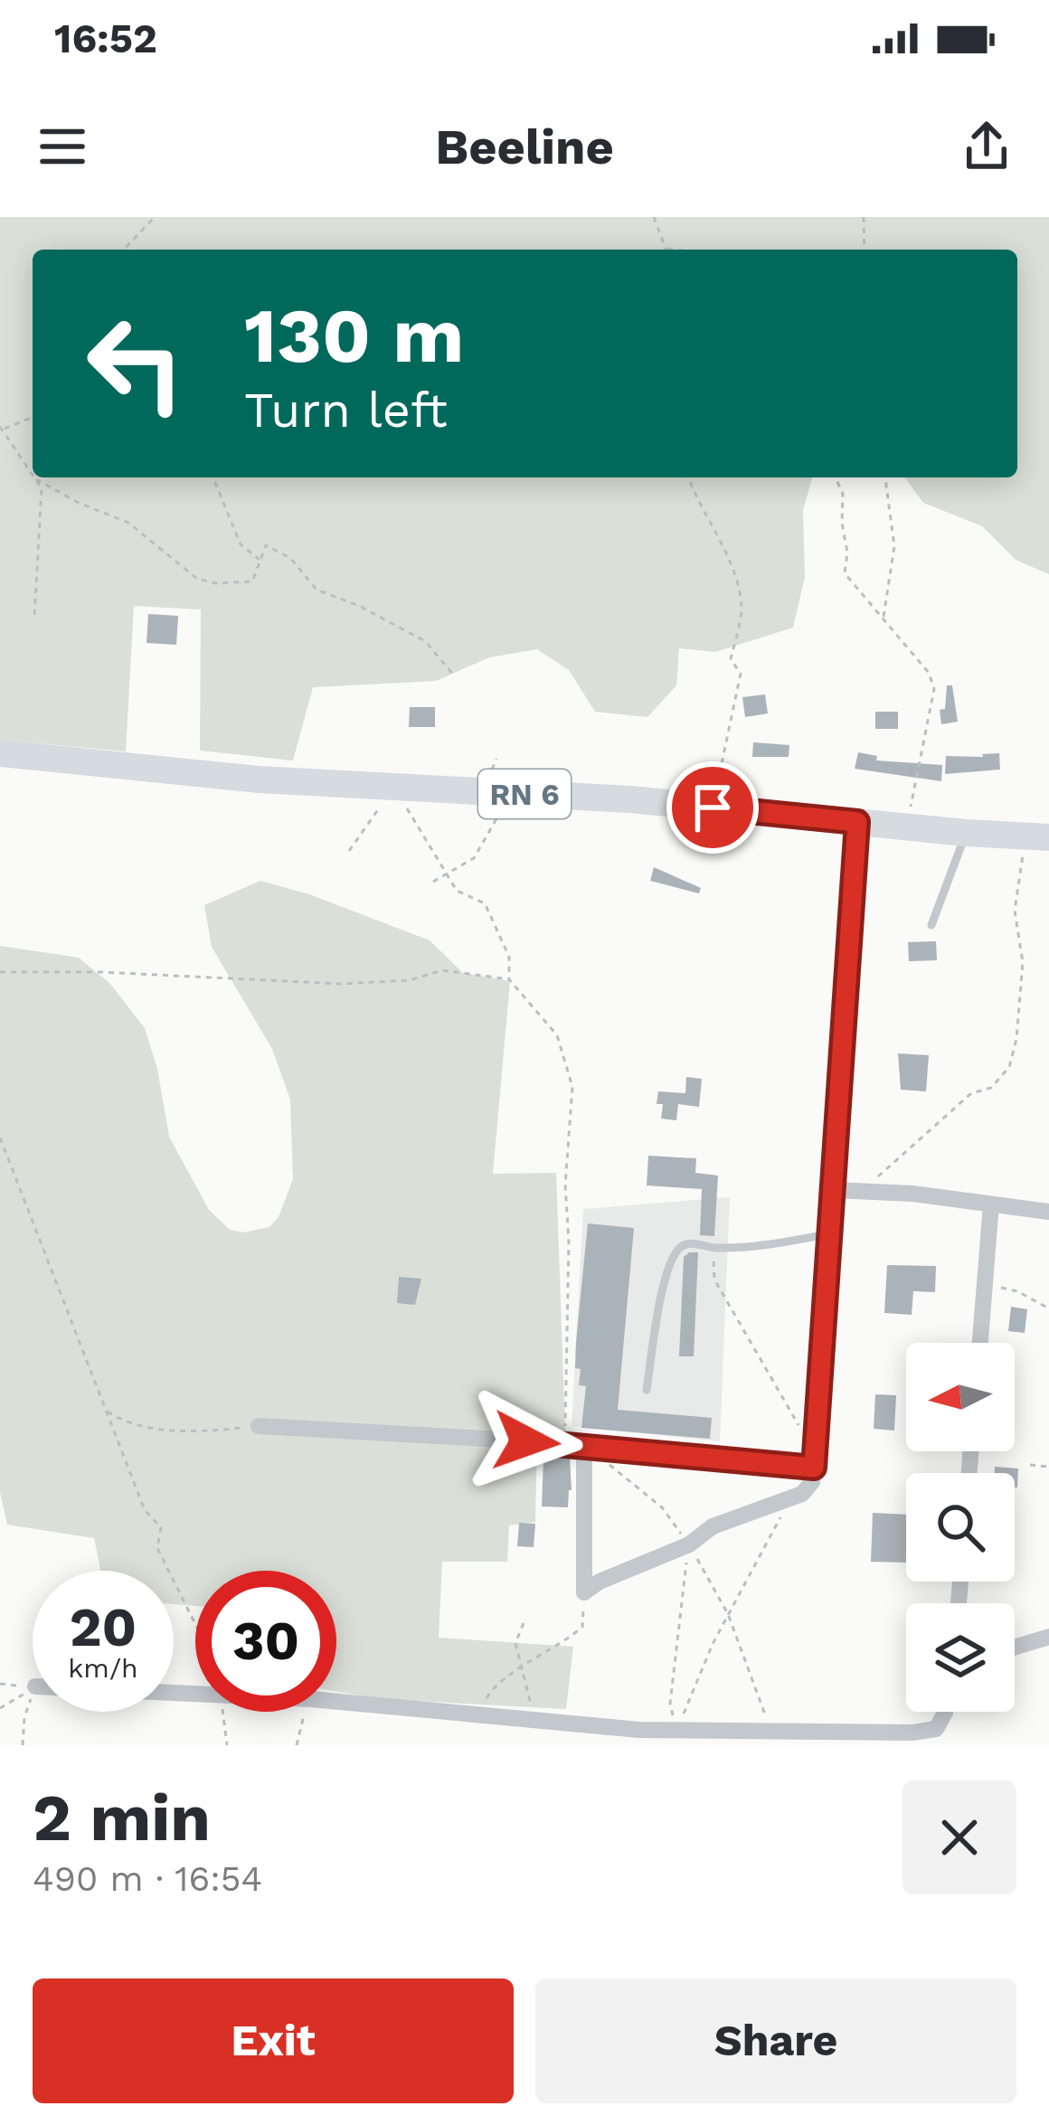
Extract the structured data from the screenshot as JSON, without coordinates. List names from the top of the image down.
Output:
{
  "streets": {
    "main road": ["RN 6"]
  },
  "north": "left",
  "page": {
    "status": "16:52",
    "header": "Beeline",
    "turn": ["130 m", "Turn left"],
    "speed": "20 km/h",
    "limit": "30",
    "heading": ["2 min", "490 m · 16:54"],
    "buttons": ["Exit", "Share"]
  }
}
